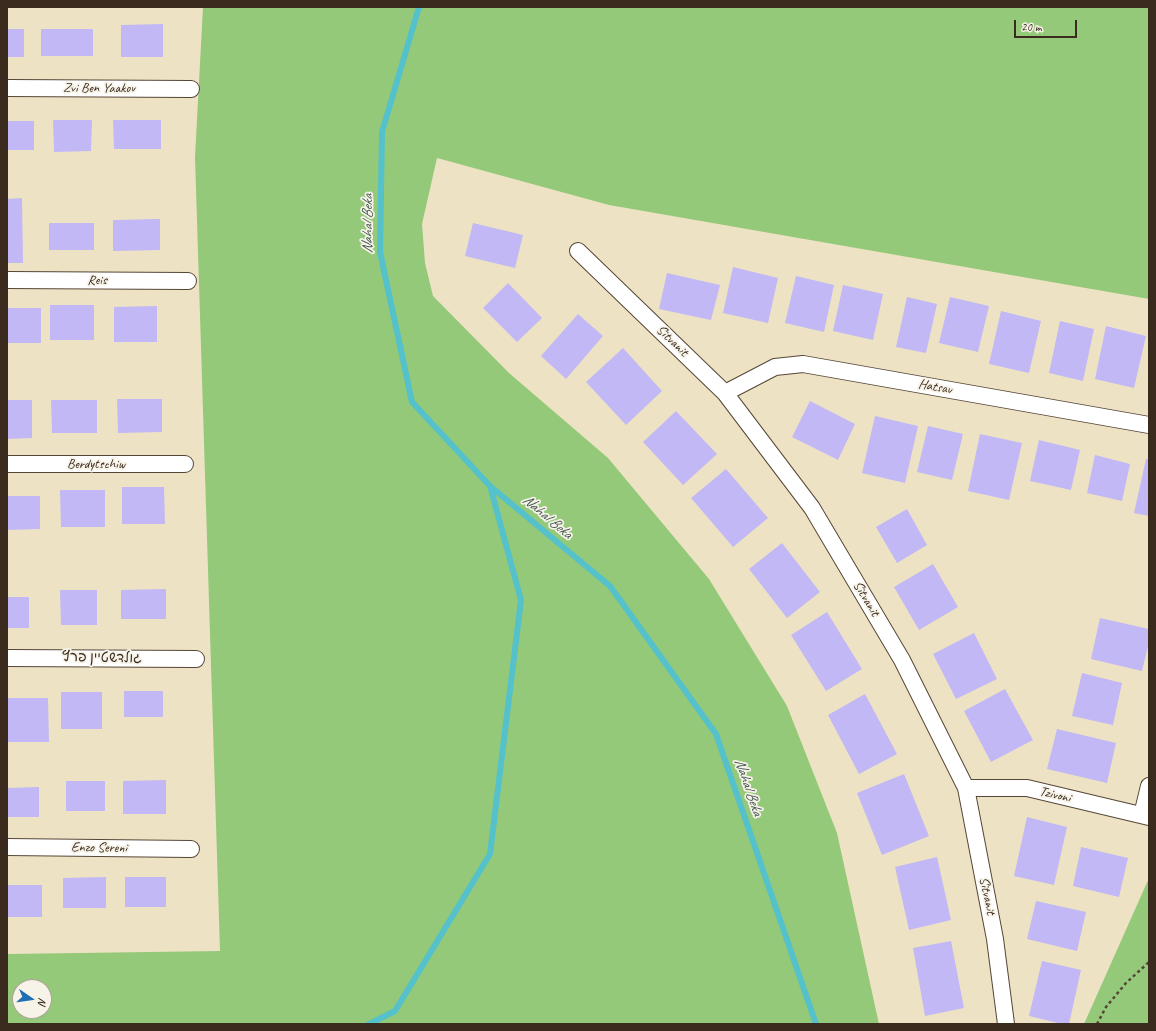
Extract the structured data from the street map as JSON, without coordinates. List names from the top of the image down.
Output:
{
  "streets": {
    "street": [
      "Zvi Ben Yaakov",
      "Reis",
      "Sitvanit",
      "Hatsav",
      "Berdytschiw",
      "גולדשטיין פרץ",
      "Tzivoni",
      "Enzo Sereni"
    ]
  },
  "crossings": [
    ["Sitvanit", "Hatsav"],
    ["Sitvanit", "Tzivoni"]
  ],
  "water": ["Nahal Beka"],
  "scale_bar": "20 m",
  "north": "right"
}
